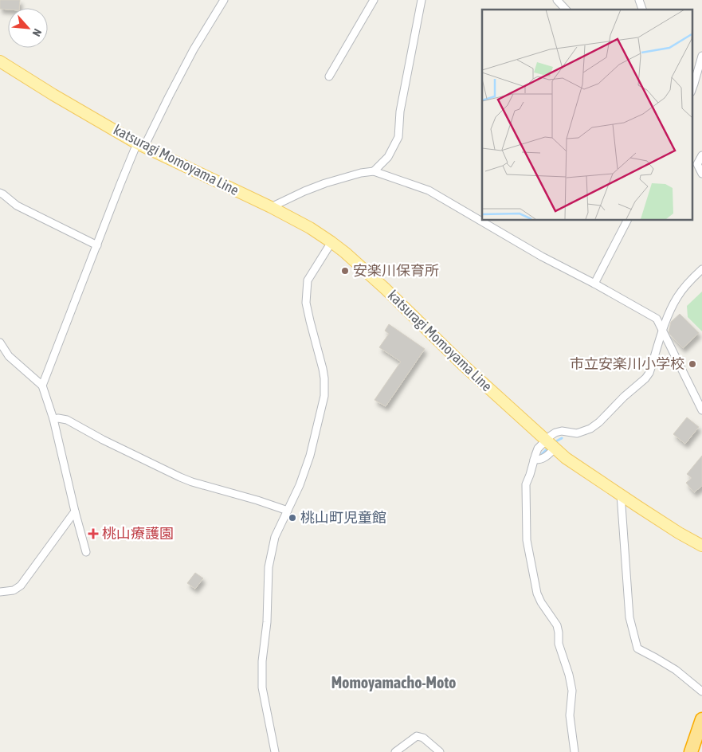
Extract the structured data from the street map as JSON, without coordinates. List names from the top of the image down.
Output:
{
  "streets": {
    "main road": ["katsuragi Momoyama Line"]
  },
  "districts": ["Momoyamacho-Moto"],
  "places": {
    "other": ["安楽川保育所", "市立安楽川小学校", "桃山町児童館"],
    "health": ["桃山療護園"]
  },
  "north": "bottom right"
}
